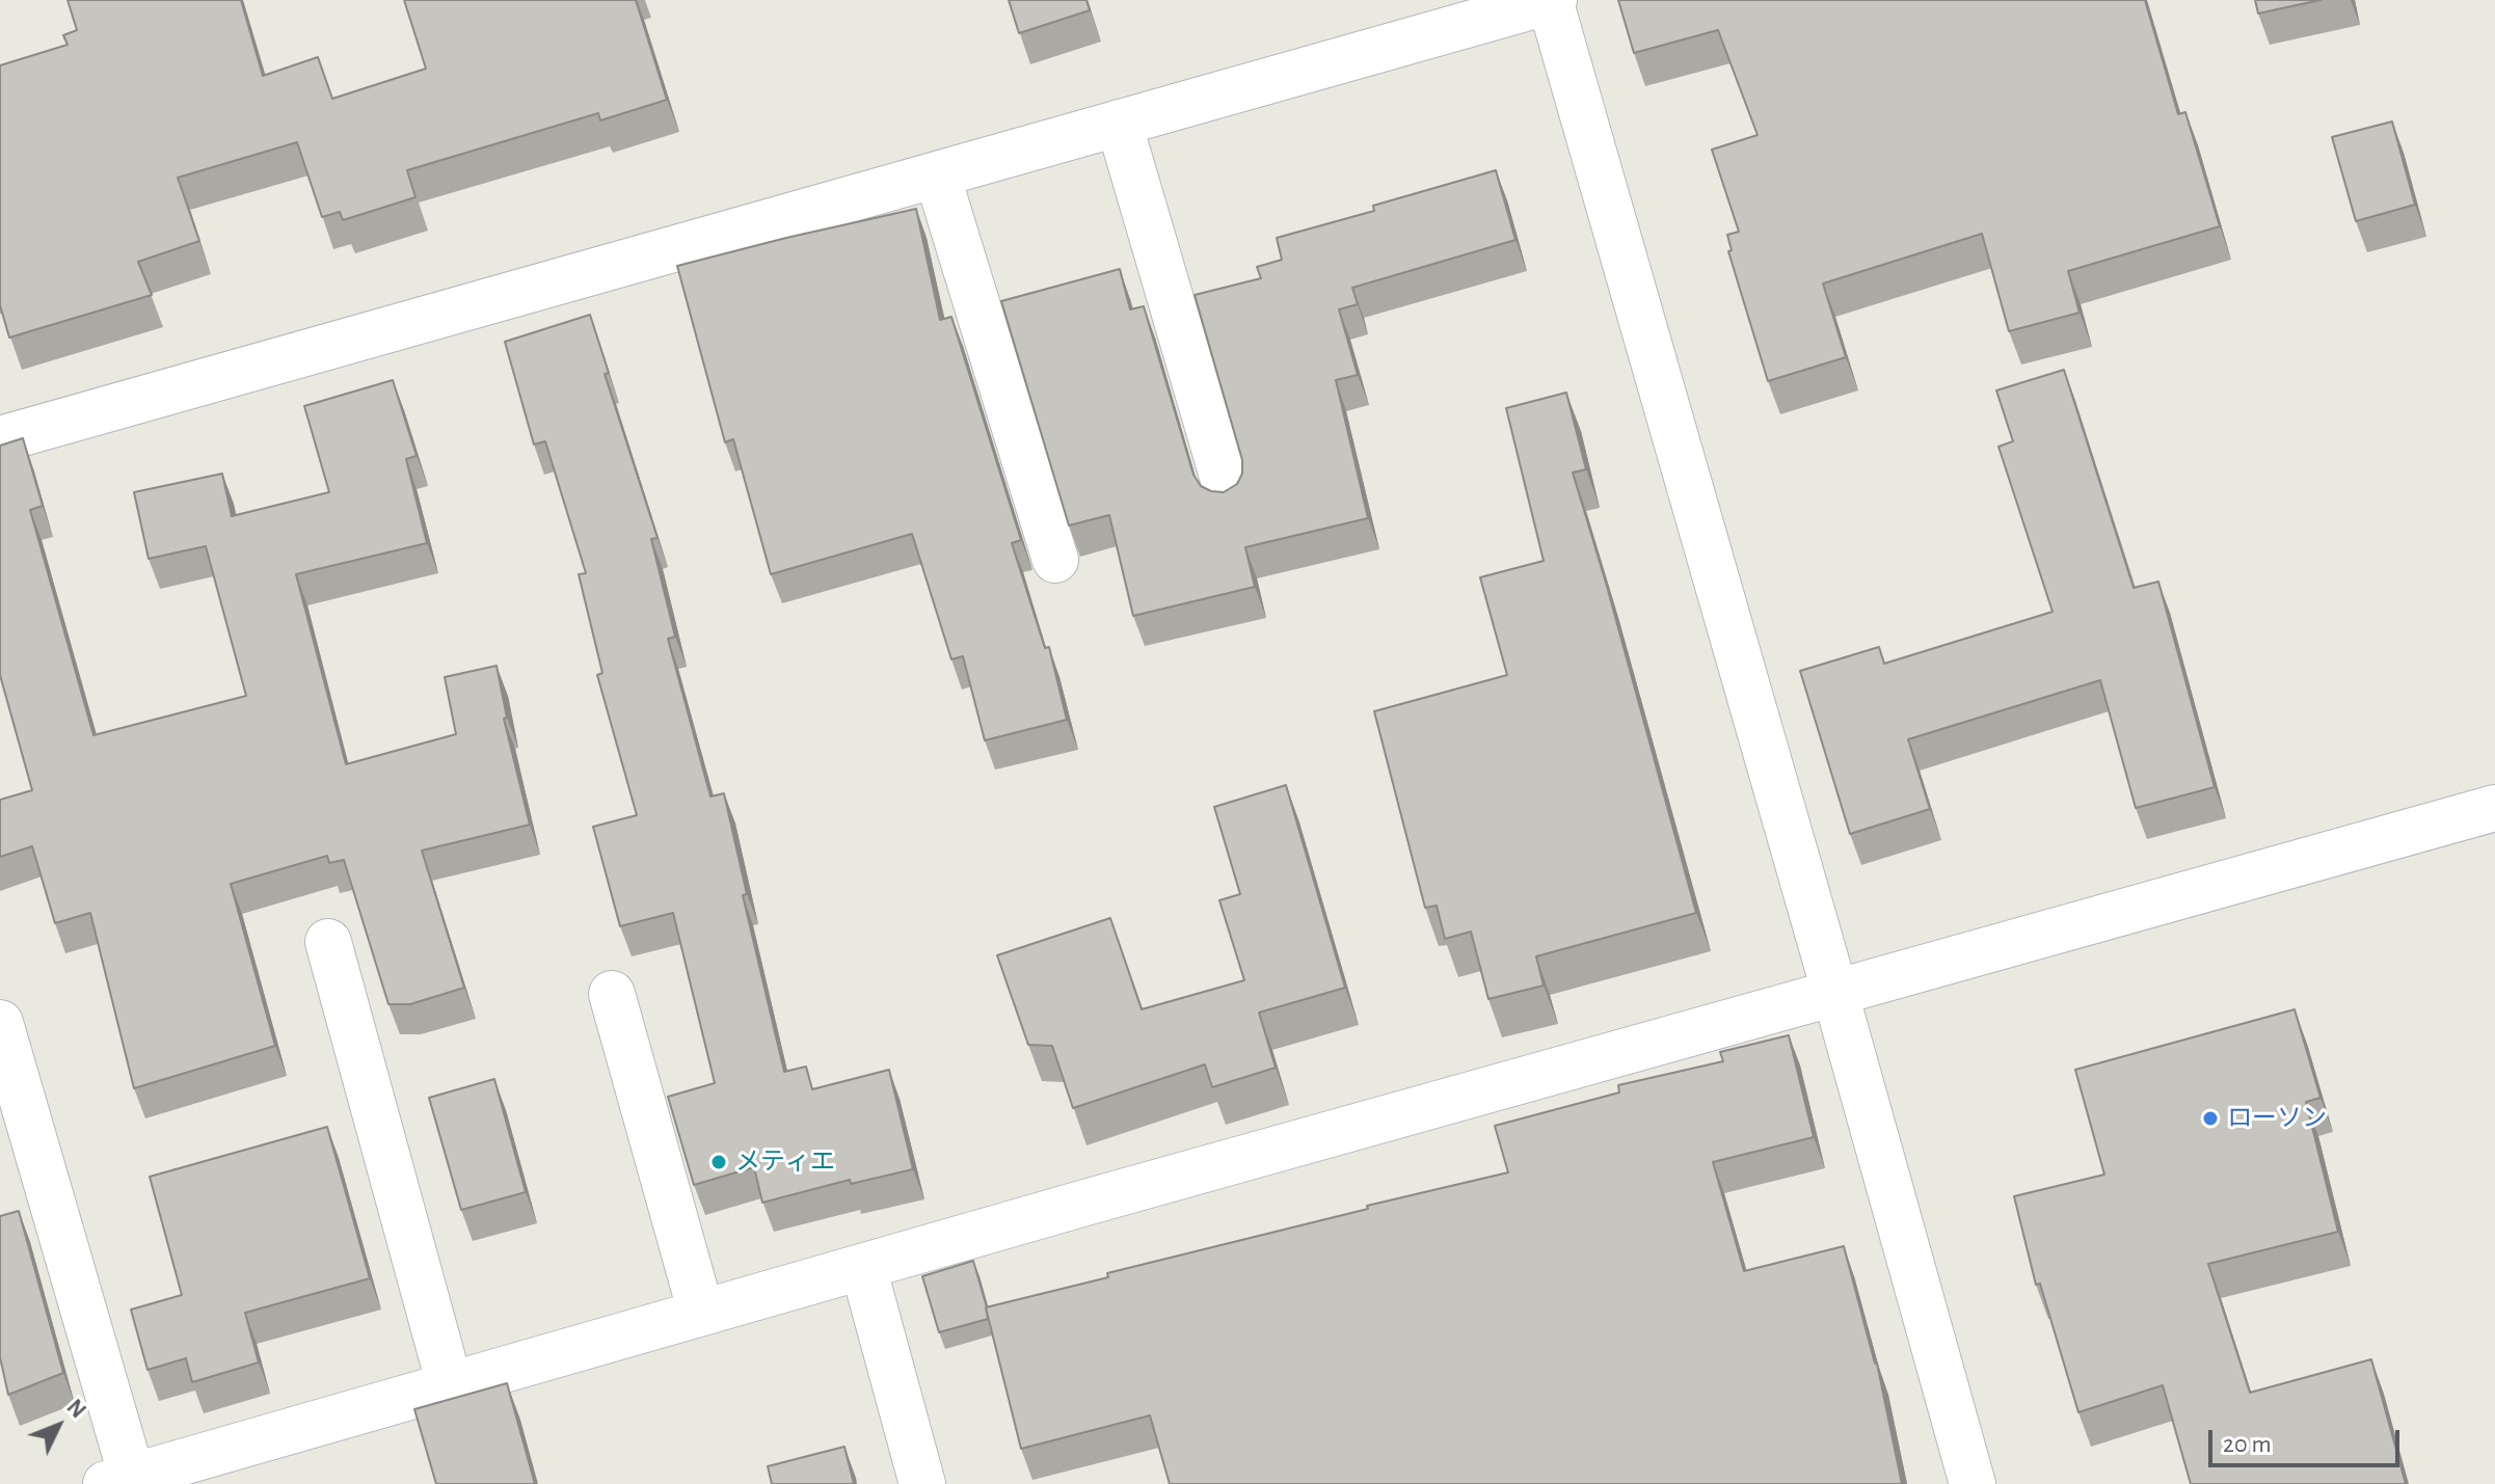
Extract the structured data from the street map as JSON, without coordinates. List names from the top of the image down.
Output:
{
  "places": ["ローソン", "メティエ"],
  "scale_bar": "20 m",
  "north": "top right"
}
